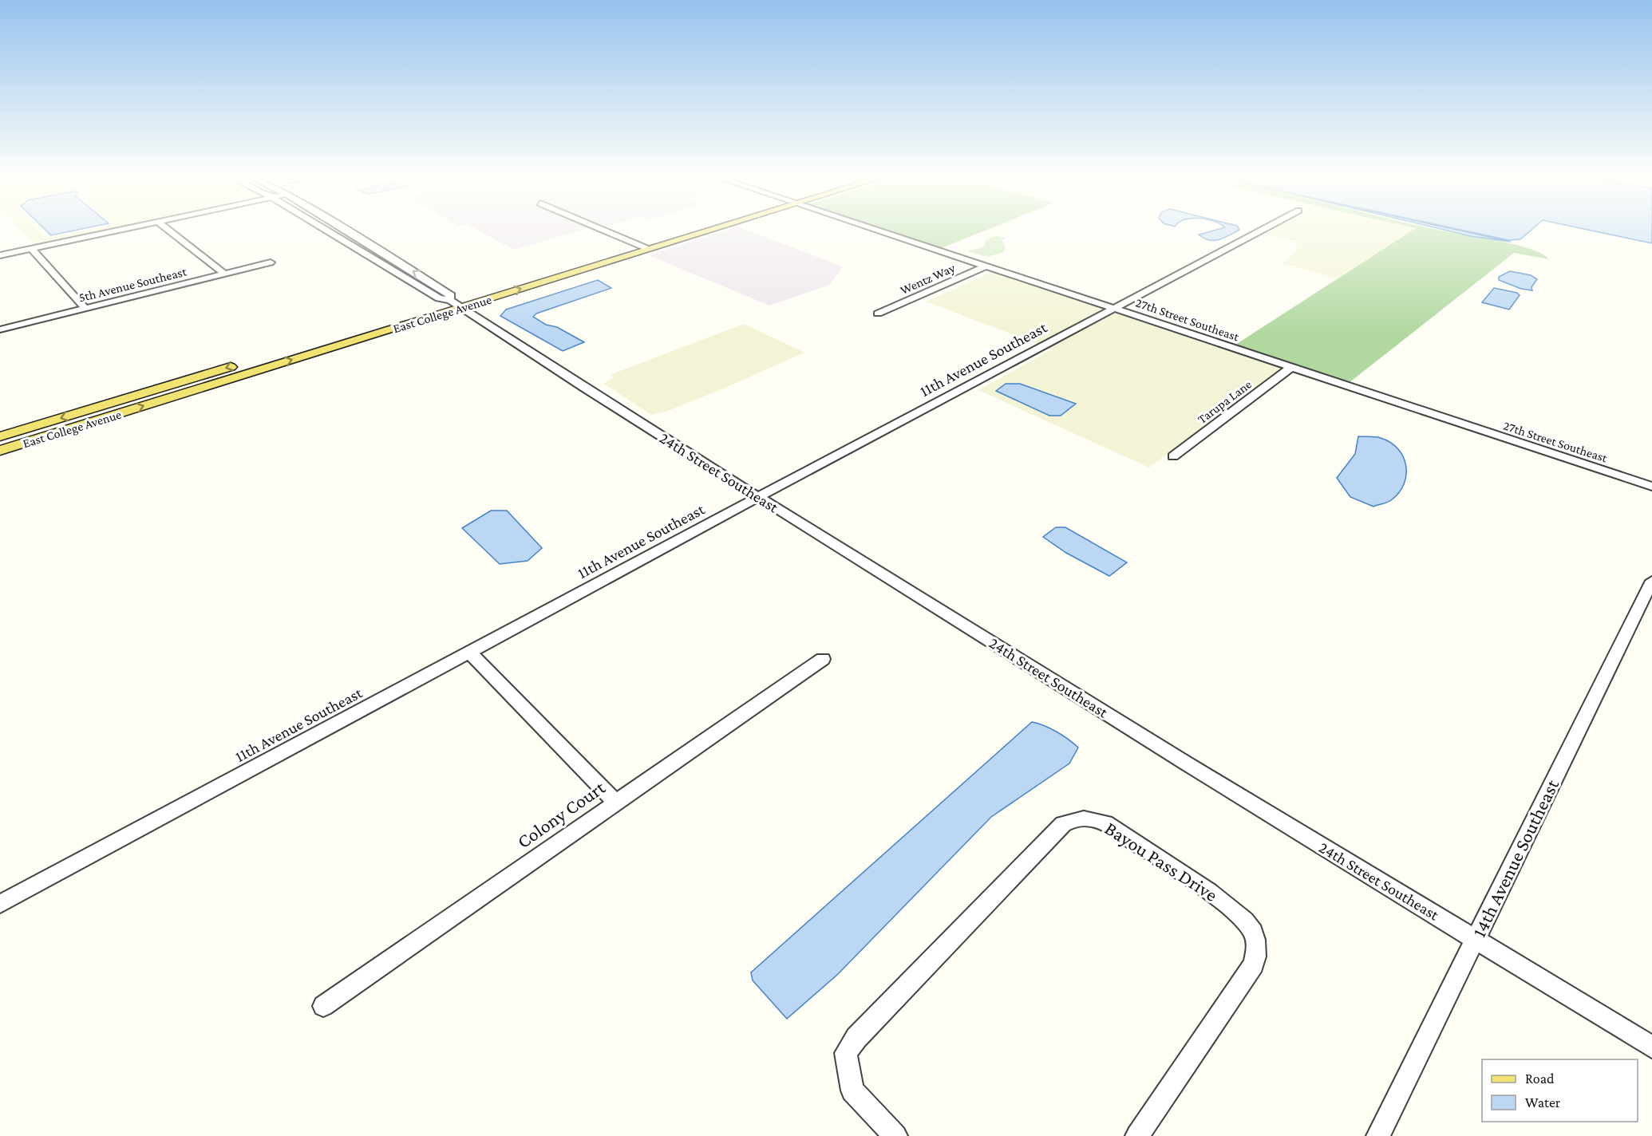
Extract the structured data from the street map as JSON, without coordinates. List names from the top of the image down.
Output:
{
  "streets": {
    "main road": ["East College Avenue"],
    "street": [
      "Wentz Way",
      "5th Avenue Southeast",
      "27th Street Southeast",
      "11th Avenue Southeast",
      "Tarupa Lane",
      "24th Street Southeast",
      "Colony Court",
      "14th Avenue Southeast",
      "Bayou Pass Drive"
    ]
  },
  "crossings": [
    ["Wentz Way", "27th Street Southeast"],
    ["East College Avenue", "24th Street Southeast"],
    ["27th Street Southeast", "11th Avenue Southeast"],
    ["27th Street Southeast", "Tarupa Lane"],
    ["11th Avenue Southeast", "24th Street Southeast"],
    ["24th Street Southeast", "14th Avenue Southeast"]
  ],
  "legend": ["Road", "Water"]
}
